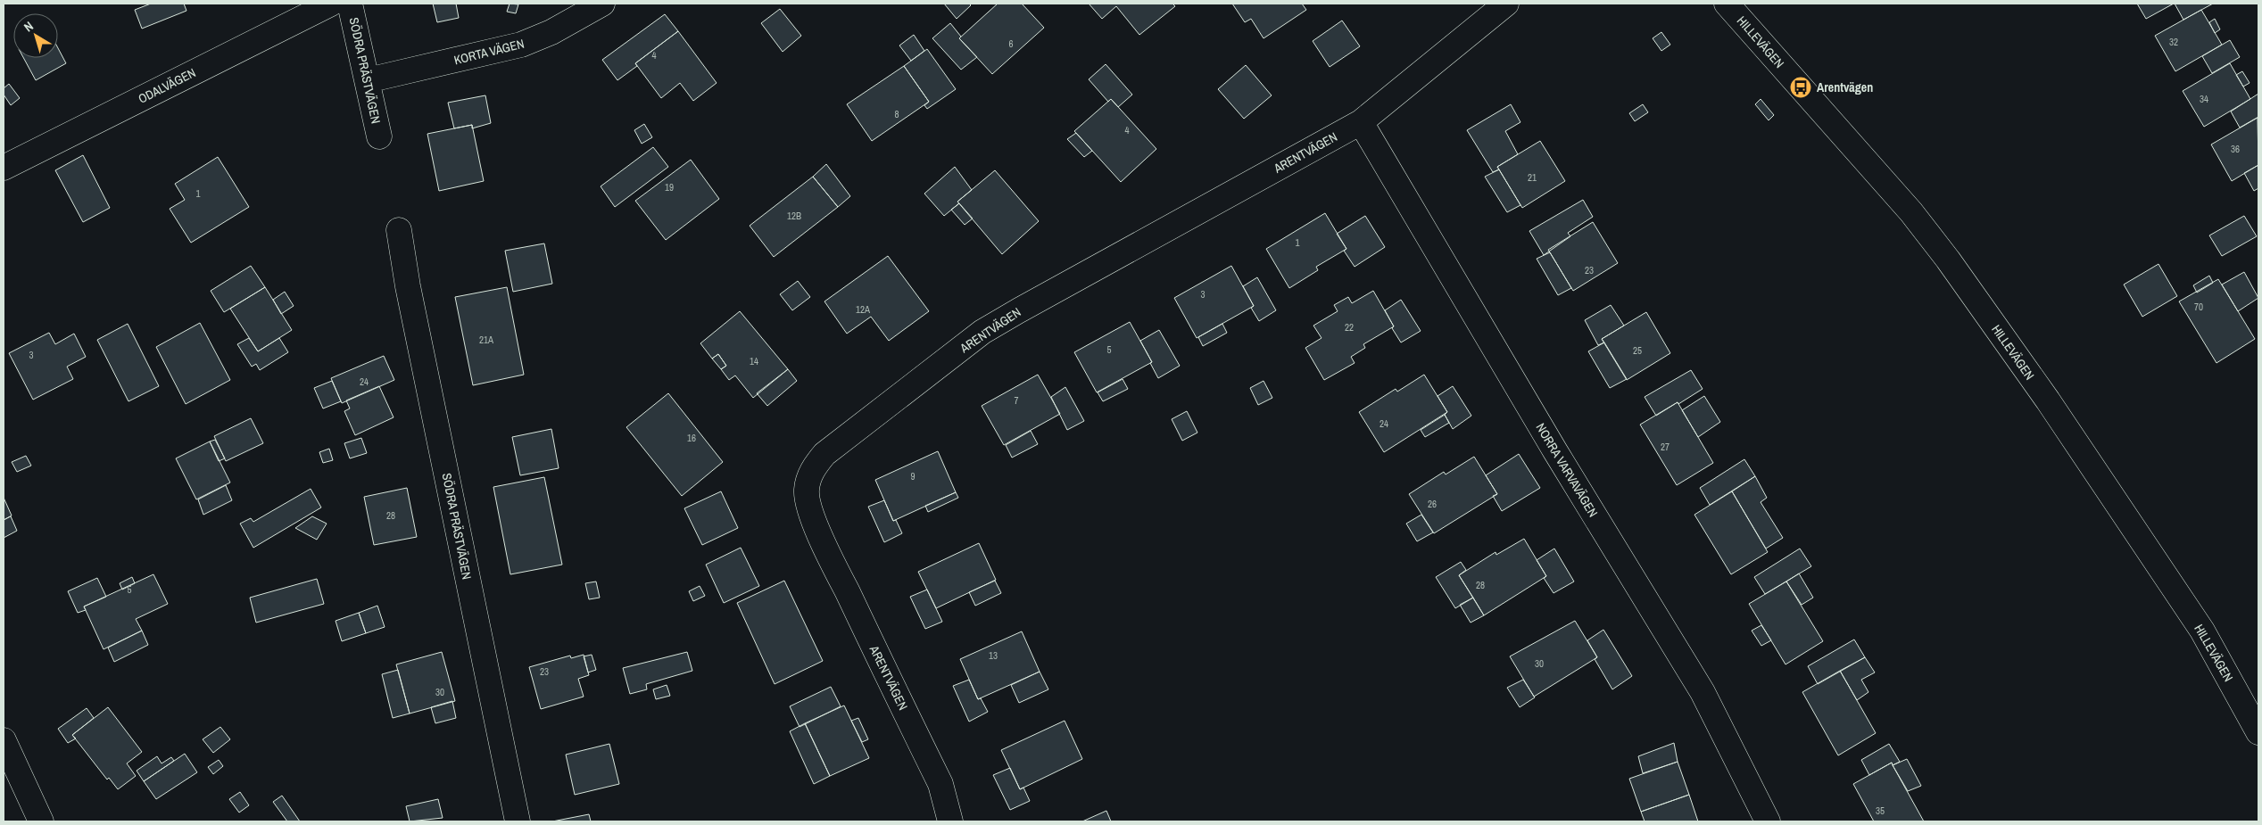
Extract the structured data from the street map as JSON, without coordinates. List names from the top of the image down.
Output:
{
  "streets": {
    "street": [
      "HILLEVÄGEN",
      "KORTA VÄGEN",
      "SÖDRA PRÄSTVÄGEN",
      "ODALVÄGEN",
      "ARENTVÄGEN",
      "NORRA VARVAVÄGEN"
    ]
  },
  "crossings": [
    ["KORTA VÄGEN", "SÖDRA PRÄSTVÄGEN"],
    ["ARENTVÄGEN", "NORRA VARVAVÄGEN"]
  ],
  "places": {
    "bus stop": ["Arentvägen"]
  },
  "house_numbers": [
    "32",
    "6",
    "4",
    "34",
    "8",
    "4",
    "36",
    "21",
    "19",
    "1",
    "12B",
    "1",
    "23",
    "3",
    "70",
    "12A",
    "22",
    "21A",
    "5",
    "25",
    "3",
    "14",
    "24",
    "7",
    "24",
    "16",
    "27",
    "9",
    "26",
    "28",
    "28",
    "5",
    "13",
    "30",
    "23",
    "30",
    "35"
  ],
  "north": "top left"
}
